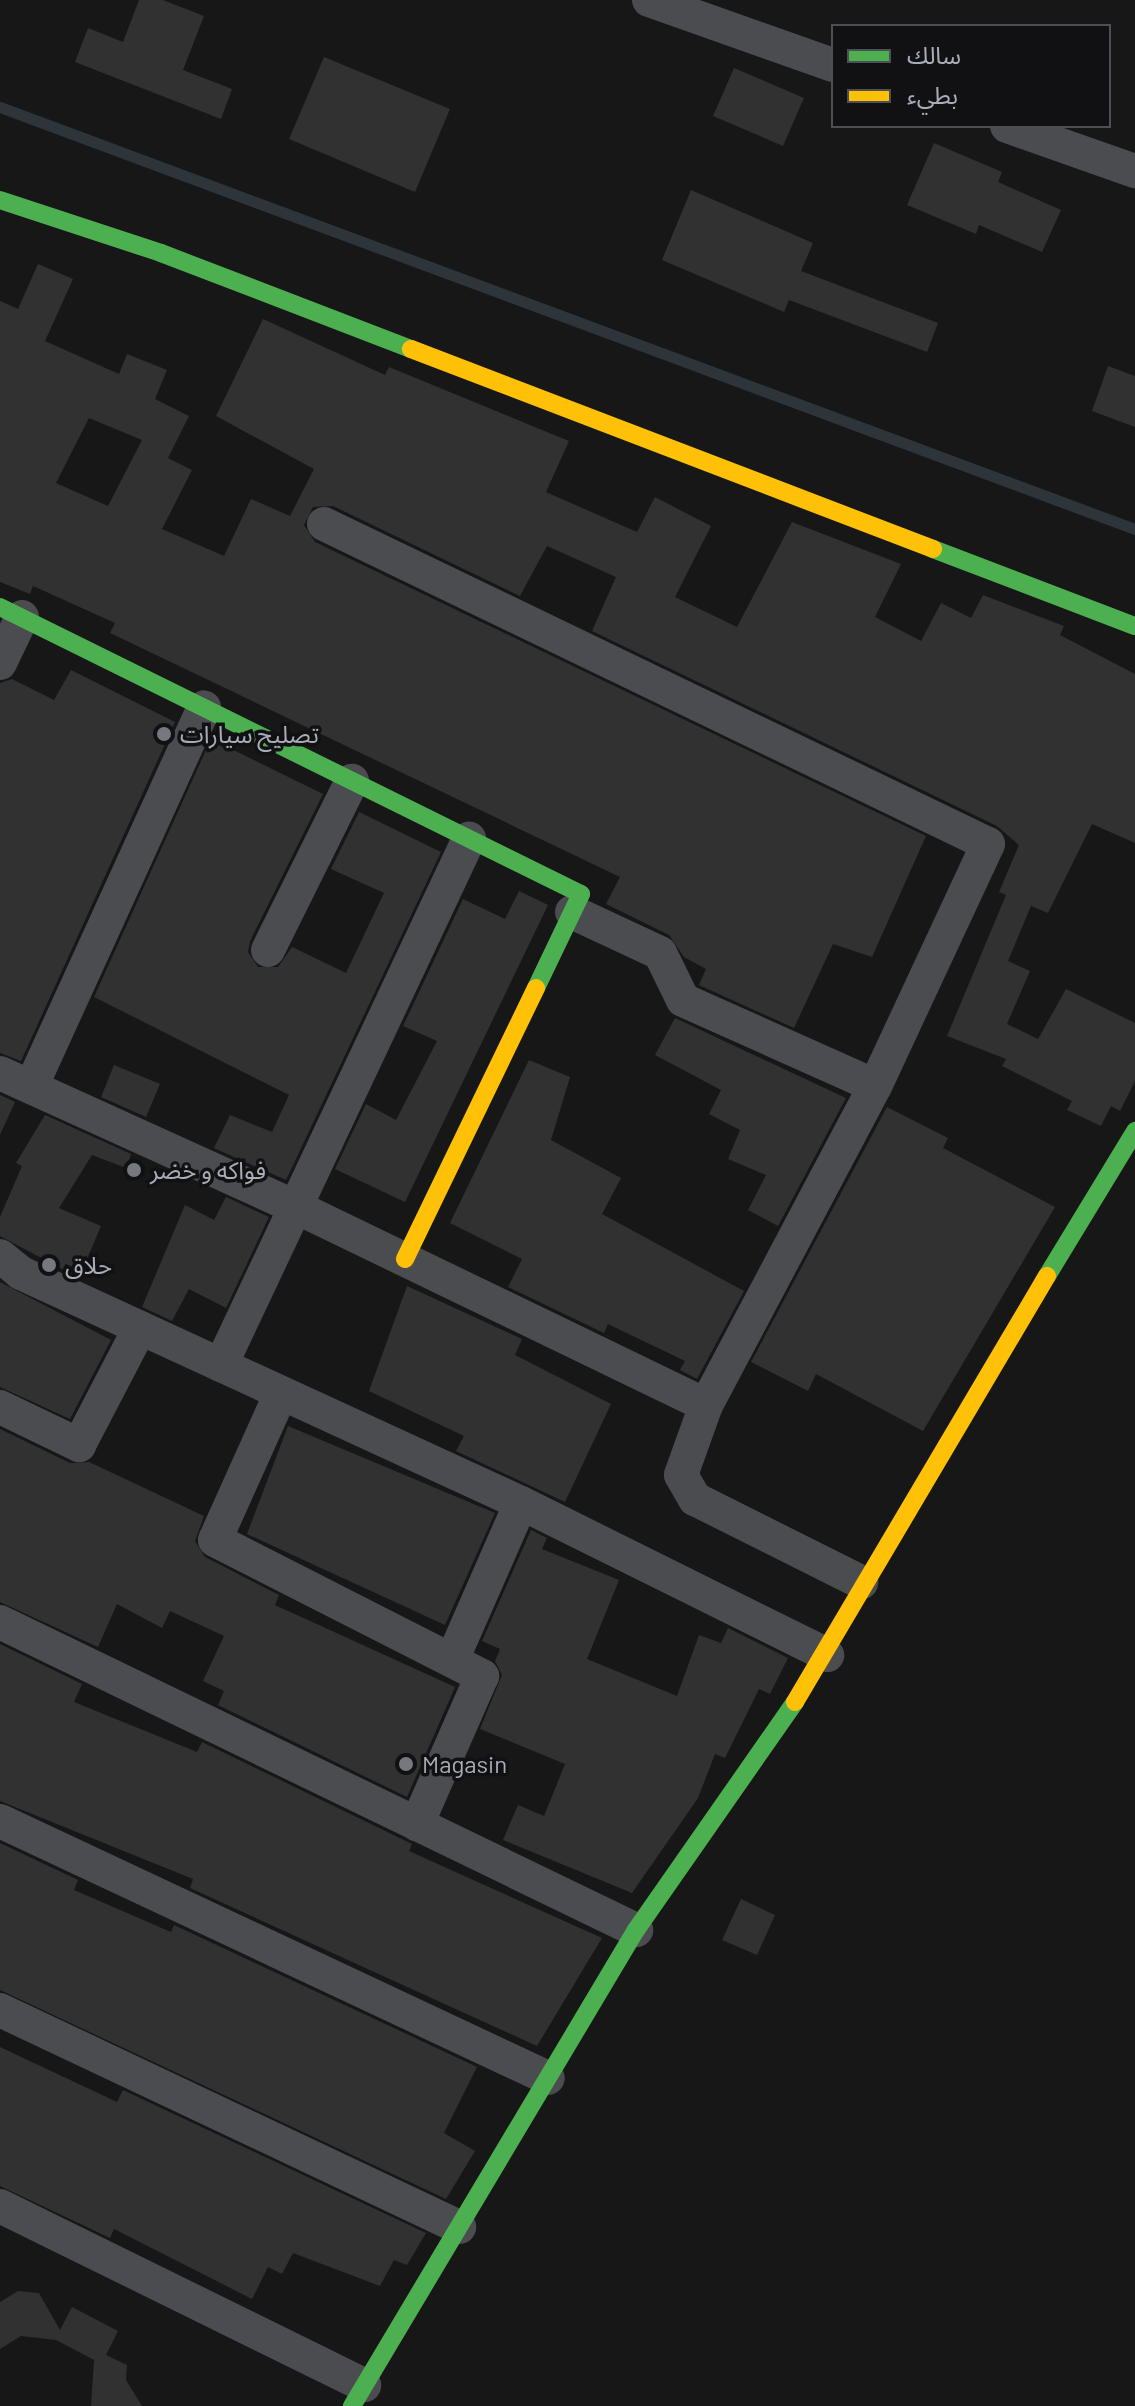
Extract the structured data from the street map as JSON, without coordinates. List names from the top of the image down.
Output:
{
  "places": [
    "تصليح سيارات",
    "فواكه و خضر",
    "حلاق",
    "Magasin"
  ],
  "legend": ["سالك", "بطيء"]
}
